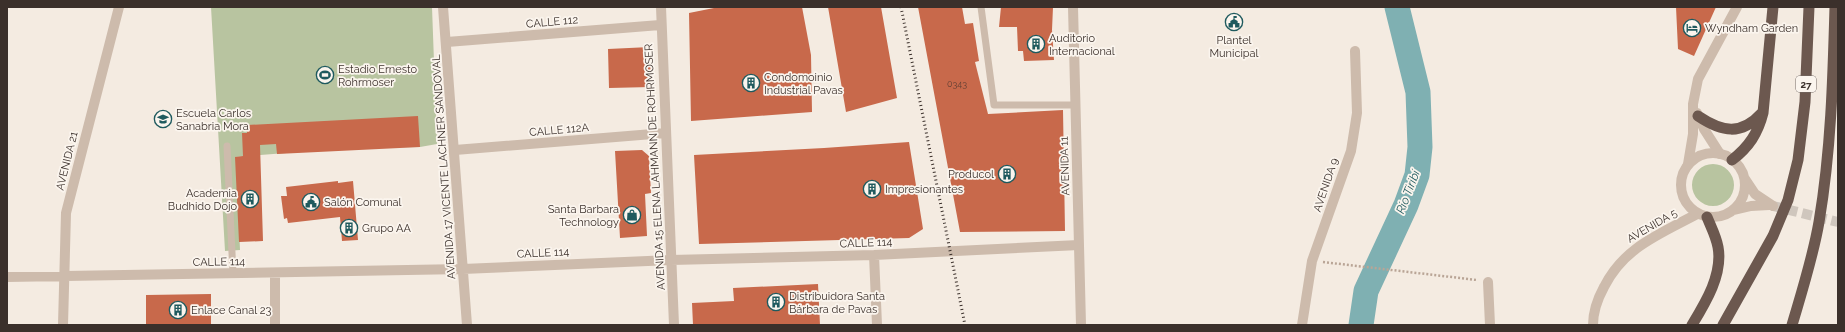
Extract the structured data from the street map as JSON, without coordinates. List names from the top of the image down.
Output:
{
  "streets": {
    "highway": ["27"],
    "street": [
      "CALLE 112",
      "CALLE 112A",
      "AVENIDA 21",
      "AVENIDA 11",
      "AVENIDA 17 VICENTE LACHNER SANDOVAL",
      "AVENIDA 15 ELENA LAHMANN DE ROHRMOSER",
      "AVENIDA 9",
      "AVENIDA 5",
      "CALLE 114"
    ]
  },
  "crossings": [
    ["CALLE 112", "AVENIDA 17 VICENTE LACHNER SANDOVAL"],
    ["CALLE 112", "AVENIDA 15 ELENA LAHMANN DE ROHRMOSER"],
    ["CALLE 112A", "AVENIDA 17 VICENTE LACHNER SANDOVAL"],
    ["CALLE 112A", "AVENIDA 15 ELENA LAHMANN DE ROHRMOSER"],
    ["AVENIDA 21", "CALLE 114"],
    ["AVENIDA 11", "CALLE 114"],
    ["AVENIDA 17 VICENTE LACHNER SANDOVAL", "CALLE 114"],
    ["AVENIDA 15 ELENA LAHMANN DE ROHRMOSER", "CALLE 114"]
  ],
  "water": ["Río Tiribí"],
  "places": {
    "public building": ["Plantel Municipal", "Salón Comunal"],
    "hotel": ["Wyndham Garden"],
    "building": [
      "Auditorio Internacional",
      "Condomoinio Industrial Pavas",
      "Producol",
      "Impresionantes",
      "Academia Budhido Dojo",
      "Grupo AA",
      "Distribuidora Santa Bárbara de Pavas",
      "Enlace Canal 23"
    ],
    "sports": ["Estadio Ernesto Rohrmoser"],
    "school or university": ["Escuela Carlos Sanabria Mora"],
    "shop": ["Santa Barbara Technology"]
  },
  "house_numbers": ["0343"]
}
